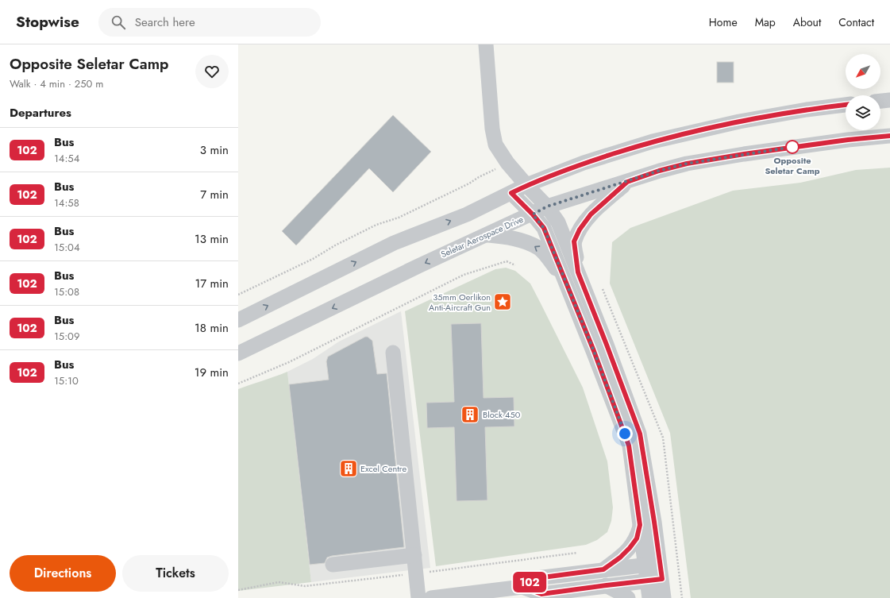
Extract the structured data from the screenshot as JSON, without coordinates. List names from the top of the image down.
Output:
{
  "streets": {
    "street": ["Seletar Aerospace Drive"]
  },
  "places": {
    "other": ["Opposite Seletar Camp"],
    "place": ["35mm Oerlikon Anti-Aircraft Gun"],
    "building": ["Block 450", "Excel Centre"]
  },
  "lines": ["bus line 102"],
  "north": "bottom left",
  "page": {
    "header": "Stopwise",
    "search": "Search here",
    "nav": [
      "Home",
      "Map",
      "About",
      "Contact"
    ],
    "heading": [
      ["Opposite Seletar Camp", "Walk · 4 min · 250 m"],
      "Departures"
    ],
    "on_map": "102",
    "list": [
      {
        "mark": "102",
        "name": "Bus",
        "note": "14:54",
        "value": "3 min"
      },
      {
        "mark": "102",
        "name": "Bus",
        "note": "14:58",
        "value": "7 min"
      },
      {
        "mark": "102",
        "name": "Bus",
        "note": "15:04",
        "value": "13 min"
      },
      {
        "mark": "102",
        "name": "Bus",
        "note": "15:08",
        "value": "17 min"
      },
      {
        "mark": "102",
        "name": "Bus",
        "note": "15:09",
        "value": "18 min"
      },
      {
        "mark": "102",
        "name": "Bus",
        "note": "15:10",
        "value": "19 min"
      }
    ],
    "buttons": ["Directions", "Tickets"]
  }
}
